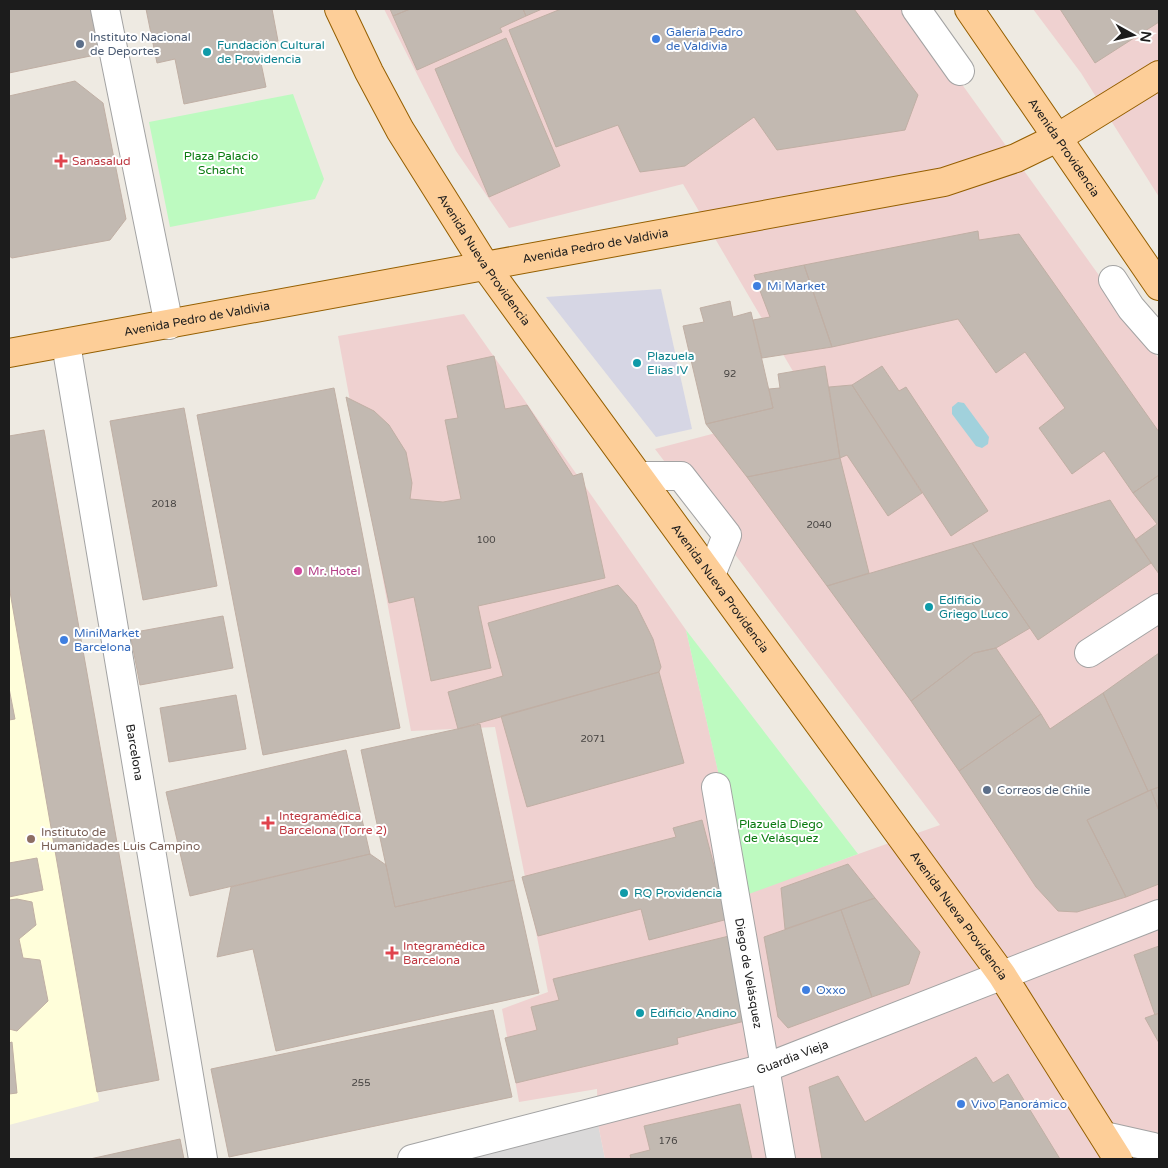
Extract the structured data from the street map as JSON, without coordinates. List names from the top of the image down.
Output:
{
  "streets": {
    "main road": ["Avenida Providencia", "Avenida Pedro de Valdivia", "Avenida Nueva Providencia"],
    "street": ["Barcelona", "Diego de Velásquez", "Guardia Vieja"]
  },
  "crossings": [
    ["Avenida Providencia", "Avenida Pedro de Valdivia"],
    ["Avenida Pedro de Valdivia", "Avenida Nueva Providencia"],
    ["Avenida Pedro de Valdivia", "Barcelona"],
    ["Avenida Nueva Providencia", "Guardia Vieja"],
    ["Diego de Velásquez", "Guardia Vieja"]
  ],
  "parks": ["Plaza Palacio Schacht", "Plazuela Diego de Velásquez"],
  "places": {
    "other": [
      "Galería Pedro de Valdivia",
      "Instituto Nacional de Deportes",
      "Fundación Cultural de Providencia",
      "Mi Market",
      "Plazuela Elias IV",
      "Mr. Hotel",
      "Edificio Griego Luco",
      "MiniMarket Barcelona",
      "Correos de Chile",
      "Instituto de Humanidades Luis Campino",
      "RQ Providencia",
      "Oxxo",
      "Edificio Andino",
      "Vivo Panorámico"
    ],
    "health": ["Sanasalud", "Integramédica Barcelona (Torre 2)", "Integramédica Barcelona"]
  },
  "house_numbers": [
    "92",
    "2018",
    "2040",
    "100",
    "2071",
    "255",
    "176"
  ],
  "north": "right"
}
